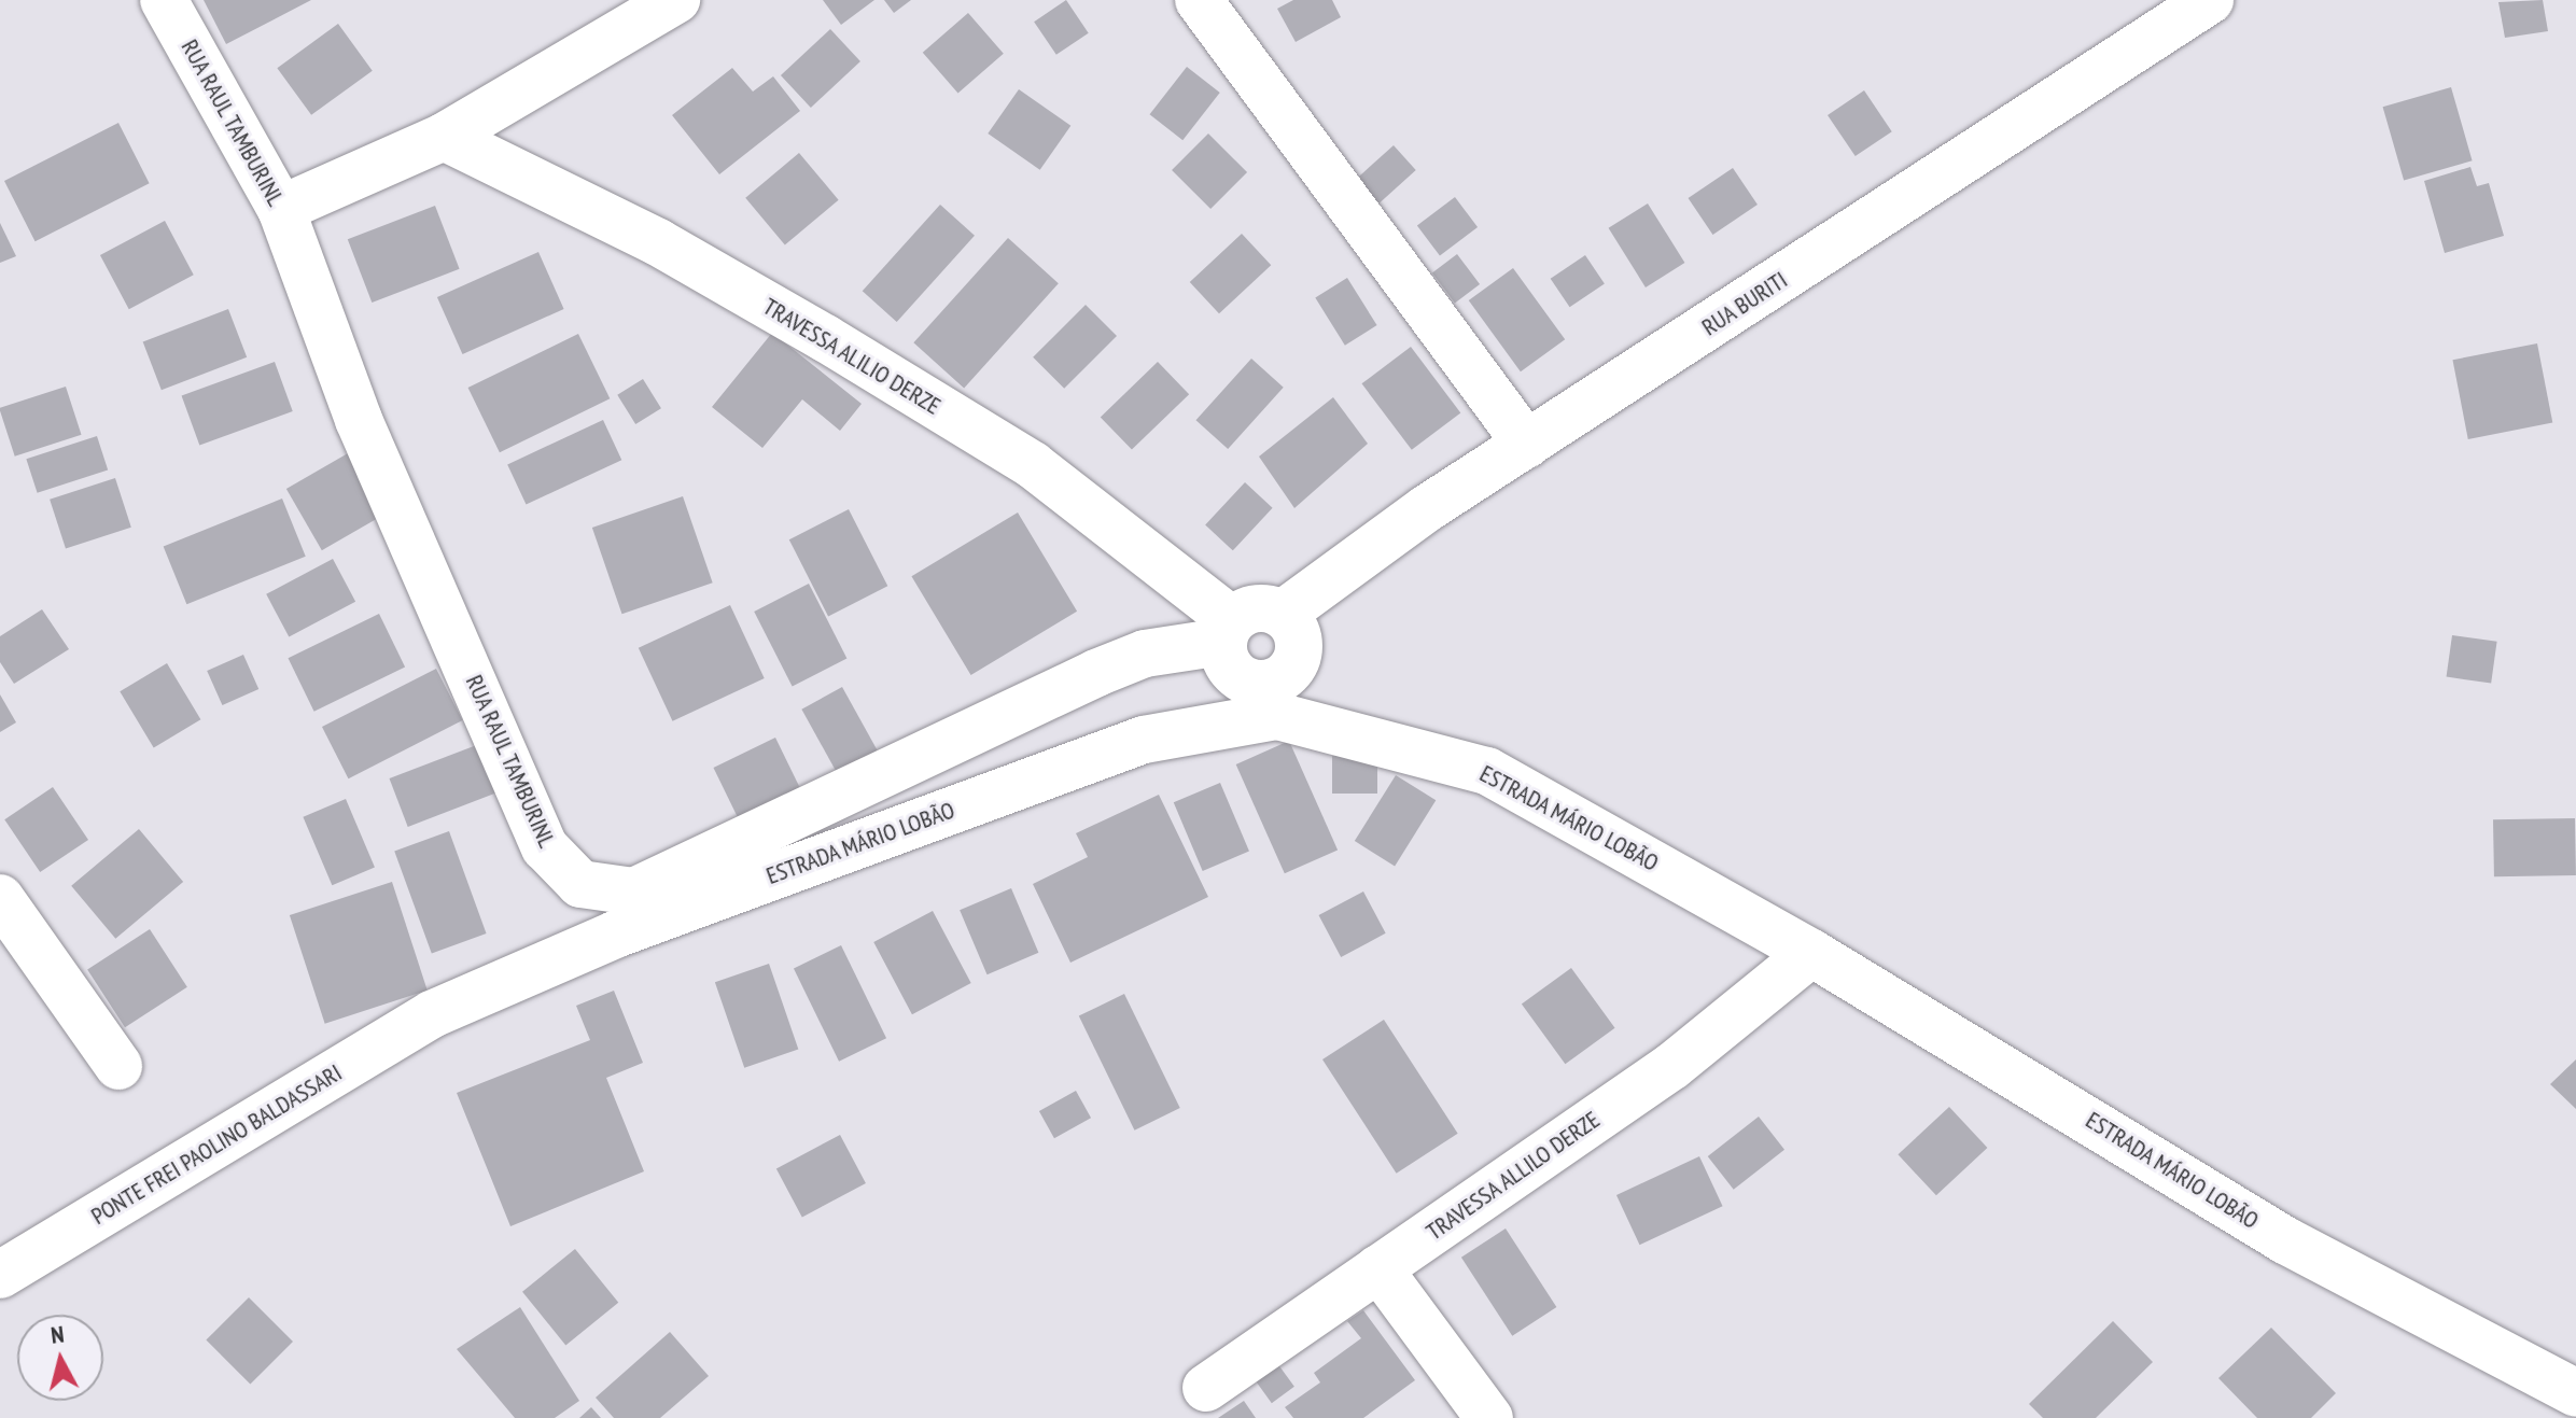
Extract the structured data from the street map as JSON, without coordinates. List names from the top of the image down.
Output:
{
  "streets": {
    "street": [
      "RUA RAUL TAMBURINL",
      "RUA BURITI",
      "TRAVESSA ALILIO DERZE",
      "ESTRADA MÁRIO LOBÃO",
      "PONTE FREI PAOLINO BALDASSARI",
      "TRAVESSA ALLILO DERZE"
    ]
  },
  "crossings": [
    ["RUA RAUL TAMBURINL", "RUA BURITI"],
    ["RUA RAUL TAMBURINL", "TRAVESSA ALILIO DERZE"],
    ["RUA RAUL TAMBURINL", "ESTRADA MÁRIO LOBÃO"],
    ["RUA BURITI", "TRAVESSA ALILIO DERZE"],
    ["RUA BURITI", "ESTRADA MÁRIO LOBÃO"],
    ["TRAVESSA ALILIO DERZE", "ESTRADA MÁRIO LOBÃO"],
    ["ESTRADA MÁRIO LOBÃO", "PONTE FREI PAOLINO BALDASSARI"],
    ["ESTRADA MÁRIO LOBÃO", "TRAVESSA ALLILO DERZE"]
  ],
  "north": "top"
}
